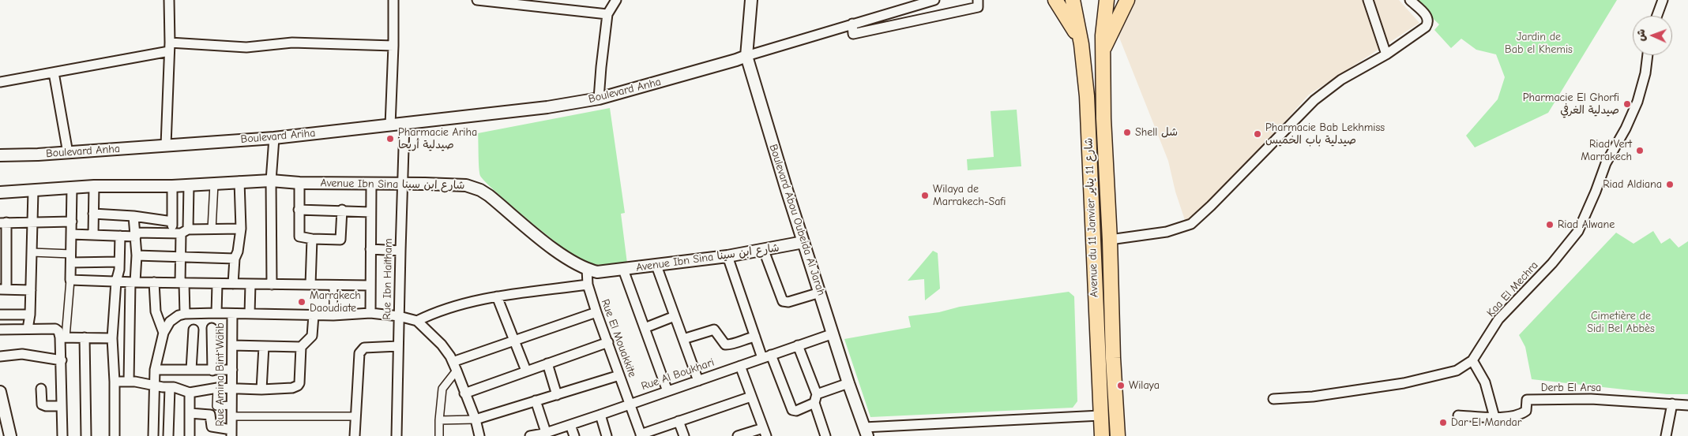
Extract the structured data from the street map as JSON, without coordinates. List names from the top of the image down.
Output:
{
  "streets": {
    "main road": ["Avenue du 11 Janvier شارع 11 يناير"],
    "street": [
      "Boulevard Anha",
      "Boulevard Ariha",
      "Avenue Ibn Sina شارع ابن سينا",
      "Boulevard Abou Oubeida Al Jarah",
      "Rue Ibn Haitham",
      "Kaa El Mechra",
      "Rue El Mouakkite",
      "Rue Amina Bint Wahb",
      "Rue Al Boukhari",
      "Derb El Arsa"
    ]
  },
  "crossings": [
    ["Boulevard Anha", "Boulevard Ariha"],
    ["Boulevard Anha", "Boulevard Abou Oubeida Al Jarah"],
    ["Boulevard Anha", "Rue Ibn Haitham"],
    ["Avenue Ibn Sina شارع ابن سينا", "Boulevard Abou Oubeida Al Jarah"],
    ["Avenue Ibn Sina شارع ابن سينا", "Rue Ibn Haitham"],
    ["Avenue Ibn Sina شارع ابن سينا", "Rue El Mouakkite"],
    ["Boulevard Abou Oubeida Al Jarah", "Rue Al Boukhari"],
    ["Rue El Mouakkite", "Rue Al Boukhari"]
  ],
  "parks": ["Jardin de Bab el Khemis", "Cimetière de Sidi Bel Abbès"],
  "places": [
    "Pharmacie El Ghorfi صيدلية الغرفي",
    "Shell شل",
    "Pharmacie Bab Lekhmiss صيدلية باب الخميس",
    "Pharmacie Ariha صيدلية أريحا",
    "Riad Vert Marrakech",
    "Riad Aldiana",
    "Wilaya de Marrakech-Safi",
    "Riad Alwane",
    "Marrakech Daoudiate",
    "Wilaya",
    "Dar El Mandar"
  ],
  "north": "left"
}
